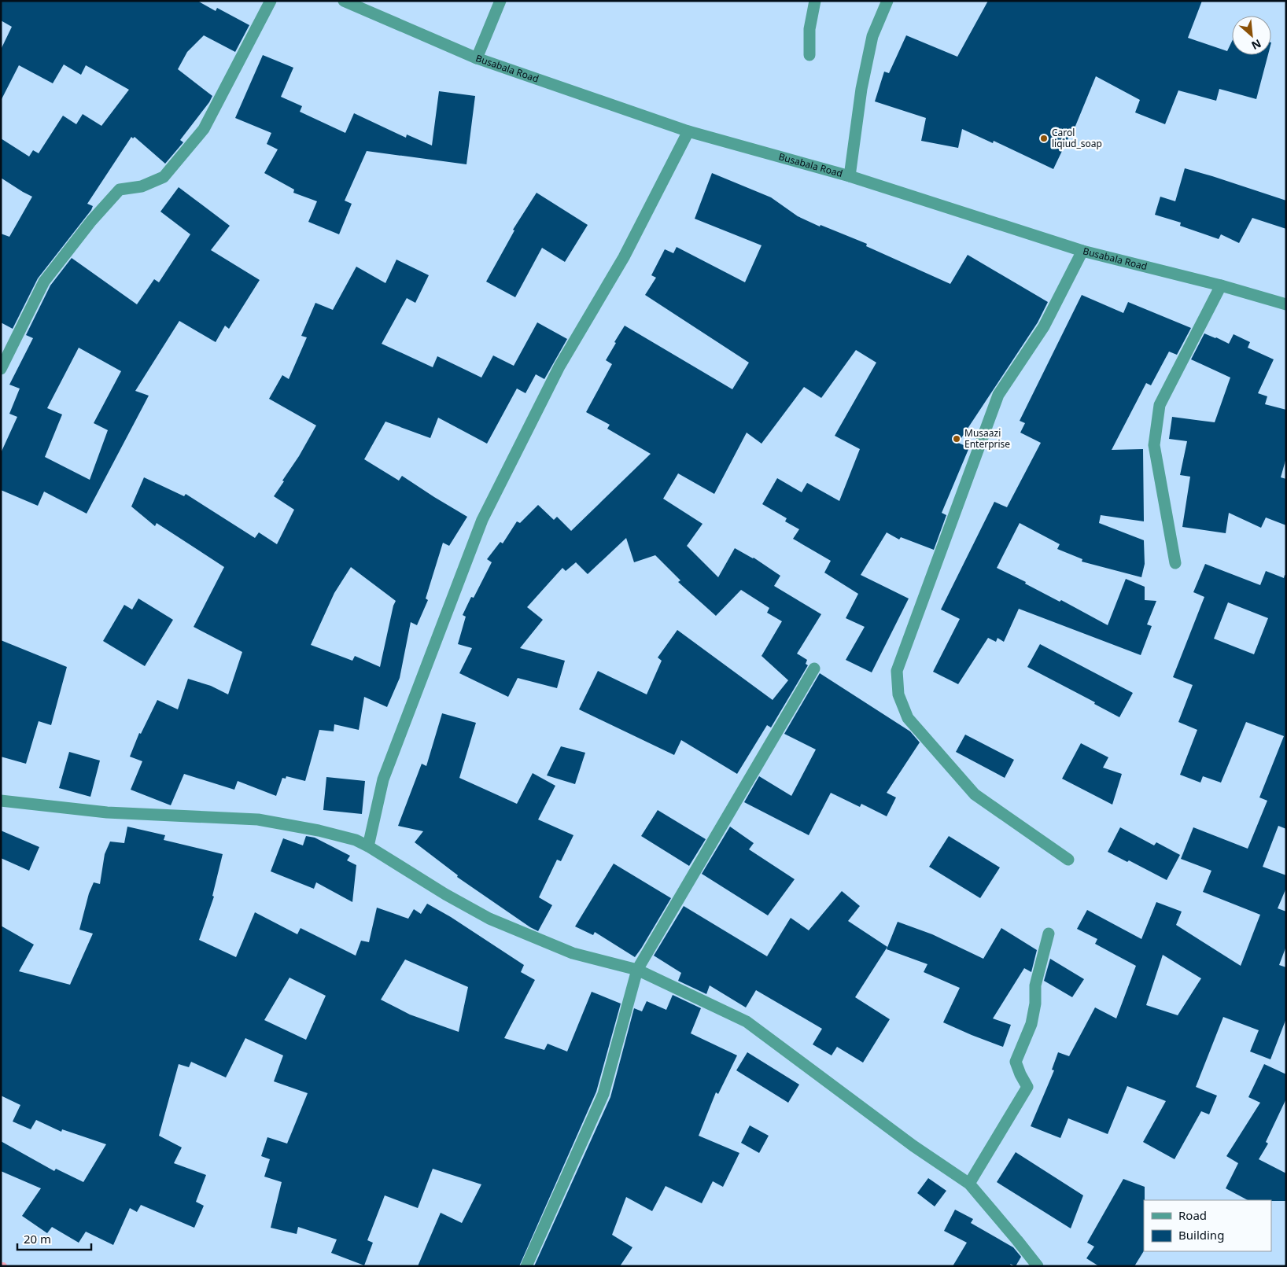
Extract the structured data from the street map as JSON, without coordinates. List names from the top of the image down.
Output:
{
  "streets": {
    "street": ["Busabala Road"]
  },
  "places": ["Carol liqiud_soap", "Musaazi Enterprise"],
  "legend": ["Road", "Building"],
  "scale_bar": "20 m",
  "north": "bottom right"
}
